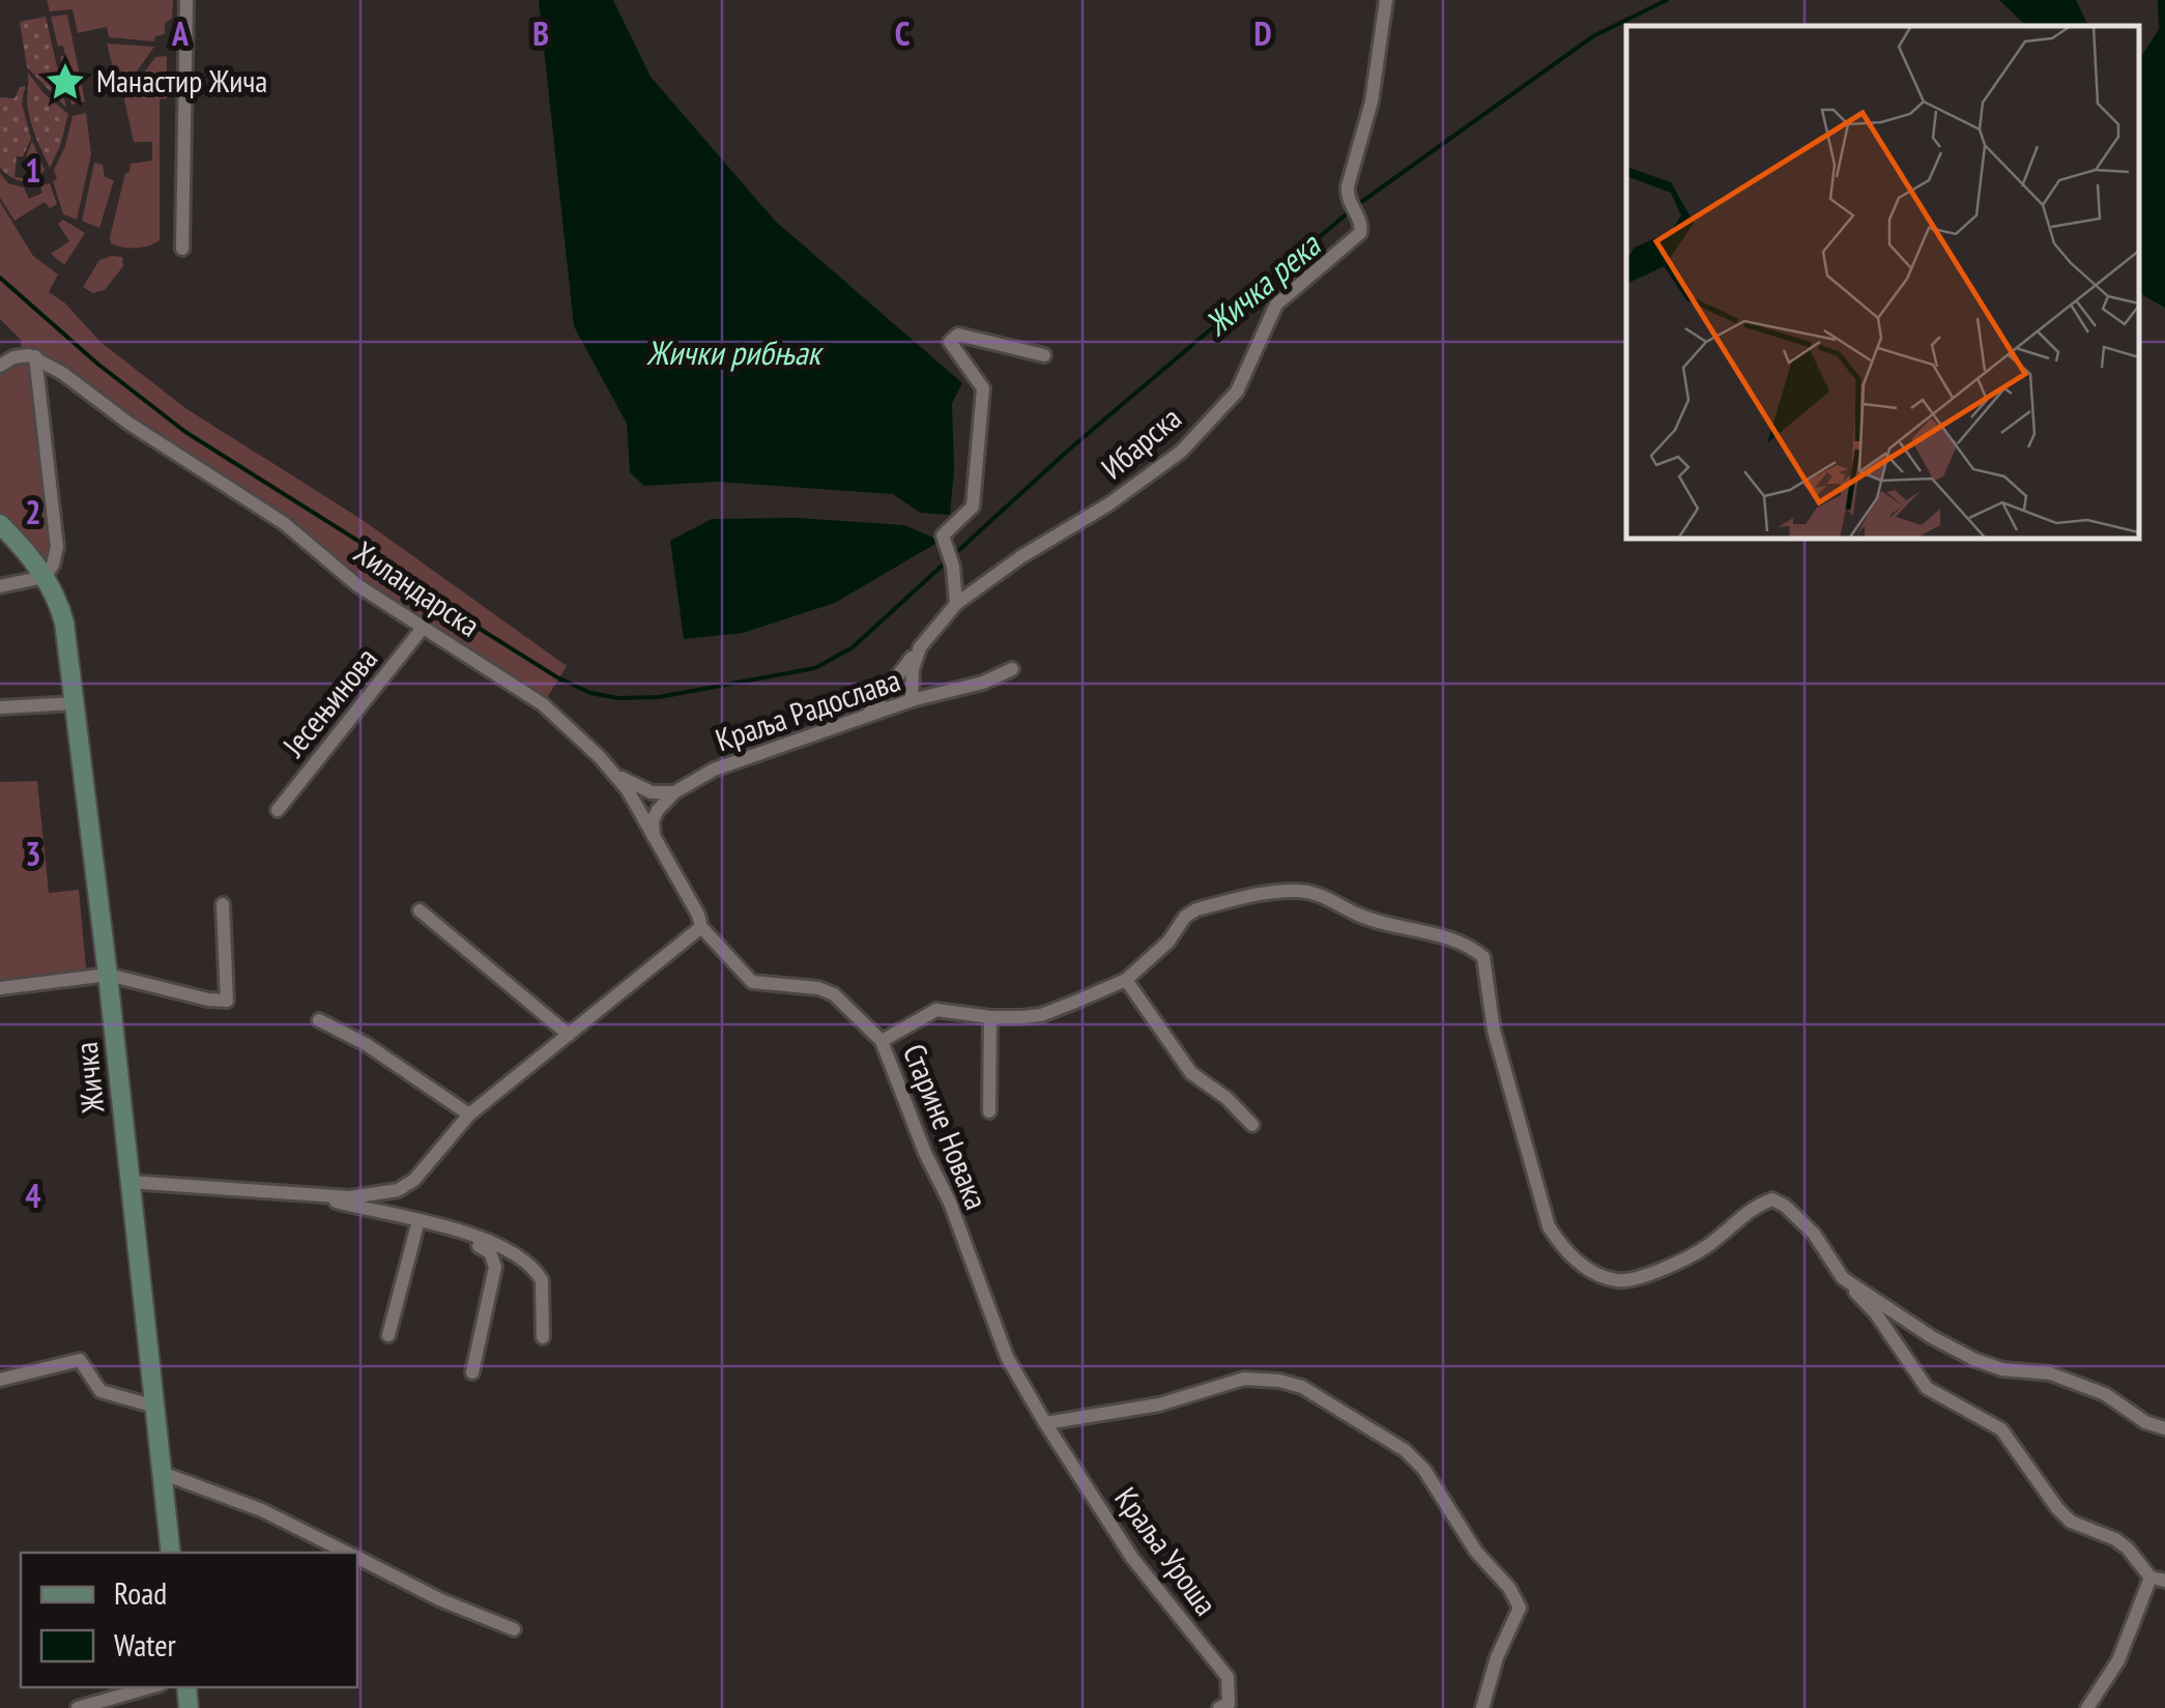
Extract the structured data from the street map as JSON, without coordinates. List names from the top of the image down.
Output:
{
  "streets": {
    "main road": ["Жичка"],
    "street": [
      "Ибарска",
      "Хиландарска",
      "Јесењинова",
      "Краља Радослава",
      "Старине Новака",
      "Краља Уроша"
    ]
  },
  "crossings": [
    ["Ибарска", "Краља Радослава"],
    ["Хиландарска", "Јесењинова"],
    ["Хиландарска", "Старине Новака"],
    ["Старине Новака", "Краља Уроша"]
  ],
  "water": ["Жичка река", "Жички рибњак"],
  "places": {
    "place": ["Манастир Жича"]
  },
  "legend": ["Road", "Water"],
  "grid": {
    "columns": [
      "A",
      "B",
      "C",
      "D"
    ],
    "rows": [
      "1",
      "2",
      "3",
      "4"
    ]
  }
}
